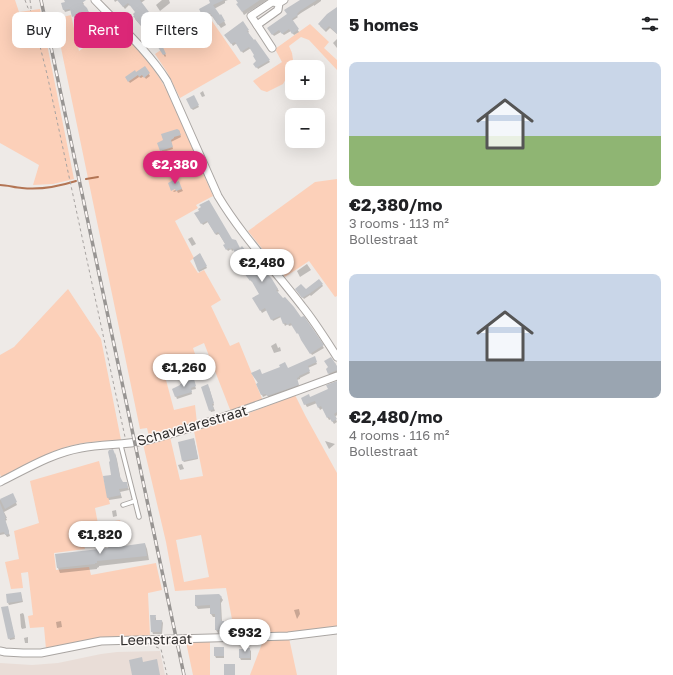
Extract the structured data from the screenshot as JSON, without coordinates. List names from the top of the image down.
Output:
{
  "streets": {
    "street": ["Schavelarestraat", "Leenstraat"]
  },
  "page": {
    "heading": "5 homes",
    "chip": ["Buy", "Rent", "Filters"],
    "list": [
      {
        "name": "€2,380/mo",
        "note": "3 rooms · 113 m² · Bollestraat"
      },
      {
        "name": "€2,480/mo",
        "note": "4 rooms · 116 m² · Bollestraat"
      }
    ],
    "map_buttons": ["+", "−"],
    "price": [
      "€2,380",
      "€2,480",
      "€1,260",
      "€1,820",
      "€932"
    ]
  }
}
